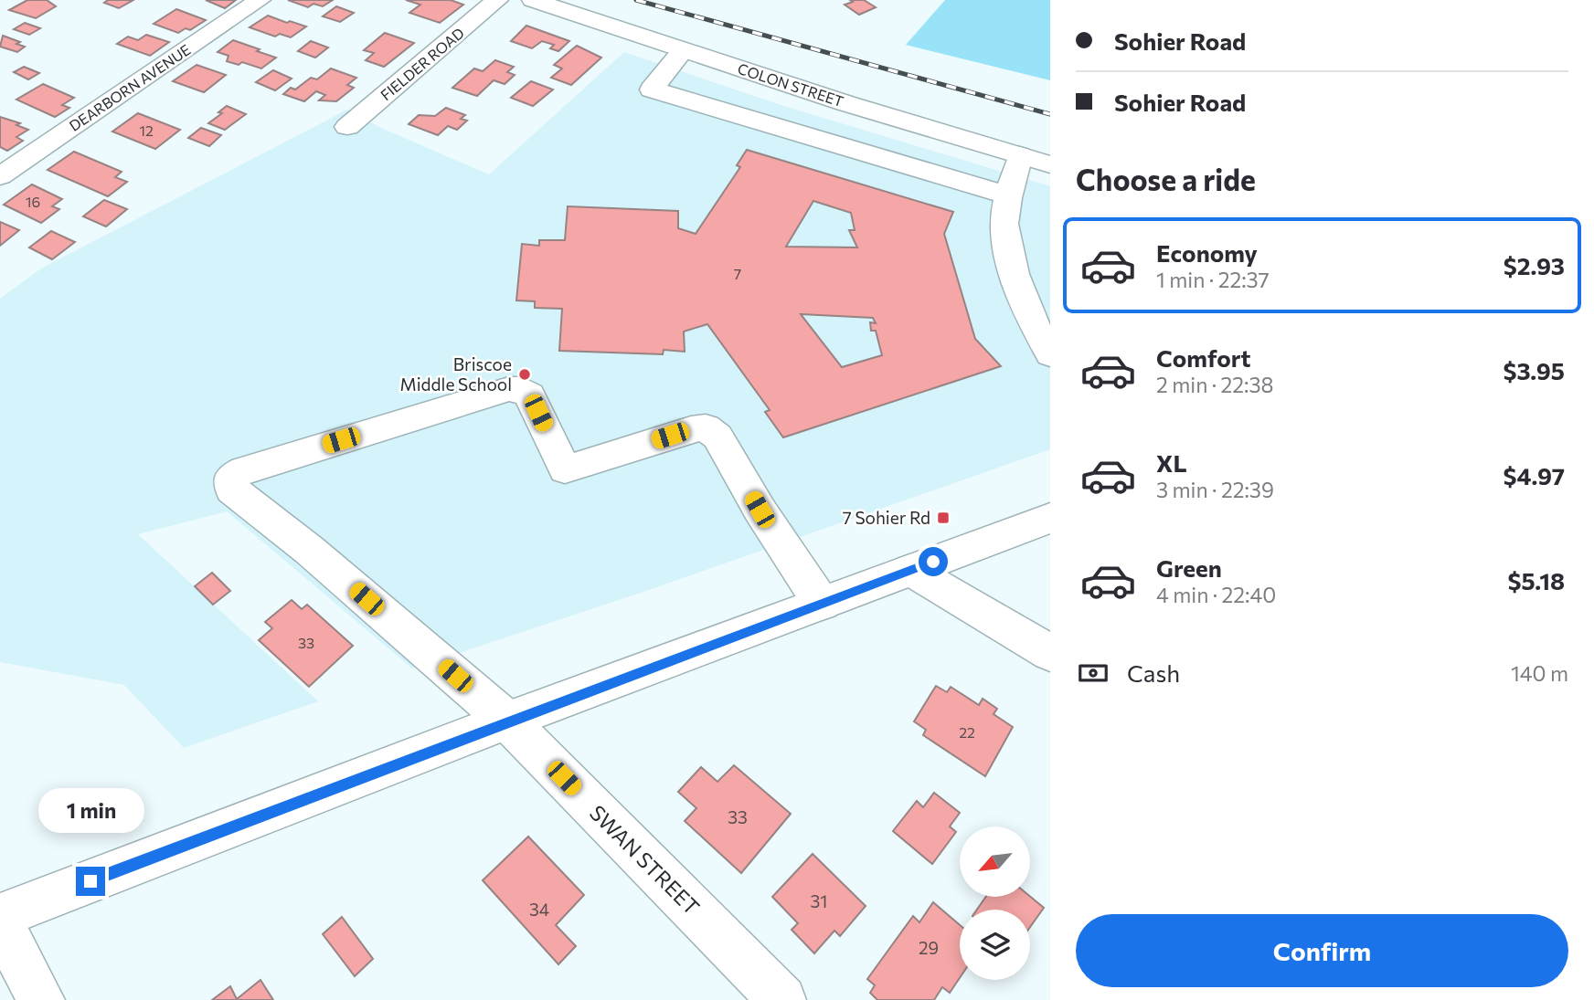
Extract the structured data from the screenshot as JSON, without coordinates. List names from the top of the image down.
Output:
{
  "streets": {
    "main road": [
      "FIELDER ROAD",
      "COLON STREET",
      "DEARBORN AVENUE",
      "SWAN STREET"
    ]
  },
  "places": {
    "other": ["Briscoe Middle School"],
    "transit": ["7 Sohier Rd"]
  },
  "house_numbers": [
    "12",
    "16",
    "7",
    "33",
    "22",
    "33",
    "31",
    "34",
    "29"
  ],
  "north": "bottom left",
  "page": {
    "banner": ["Sohier Road", "Sohier Road"],
    "heading": "Choose a ride",
    "list": [
      {
        "name": "Economy",
        "note": "1 min · 22:37",
        "value": "$2.93"
      },
      {
        "name": "Comfort",
        "note": "2 min · 22:38",
        "value": "$3.95"
      },
      {
        "name": "XL",
        "note": "3 min · 22:39",
        "value": "$4.97"
      },
      {
        "name": "Green",
        "note": "4 min · 22:40",
        "value": "$5.18"
      }
    ],
    "pay": ["Cash", "140 m"],
    "bubble": "1 min",
    "buttons": "Confirm"
  }
}
